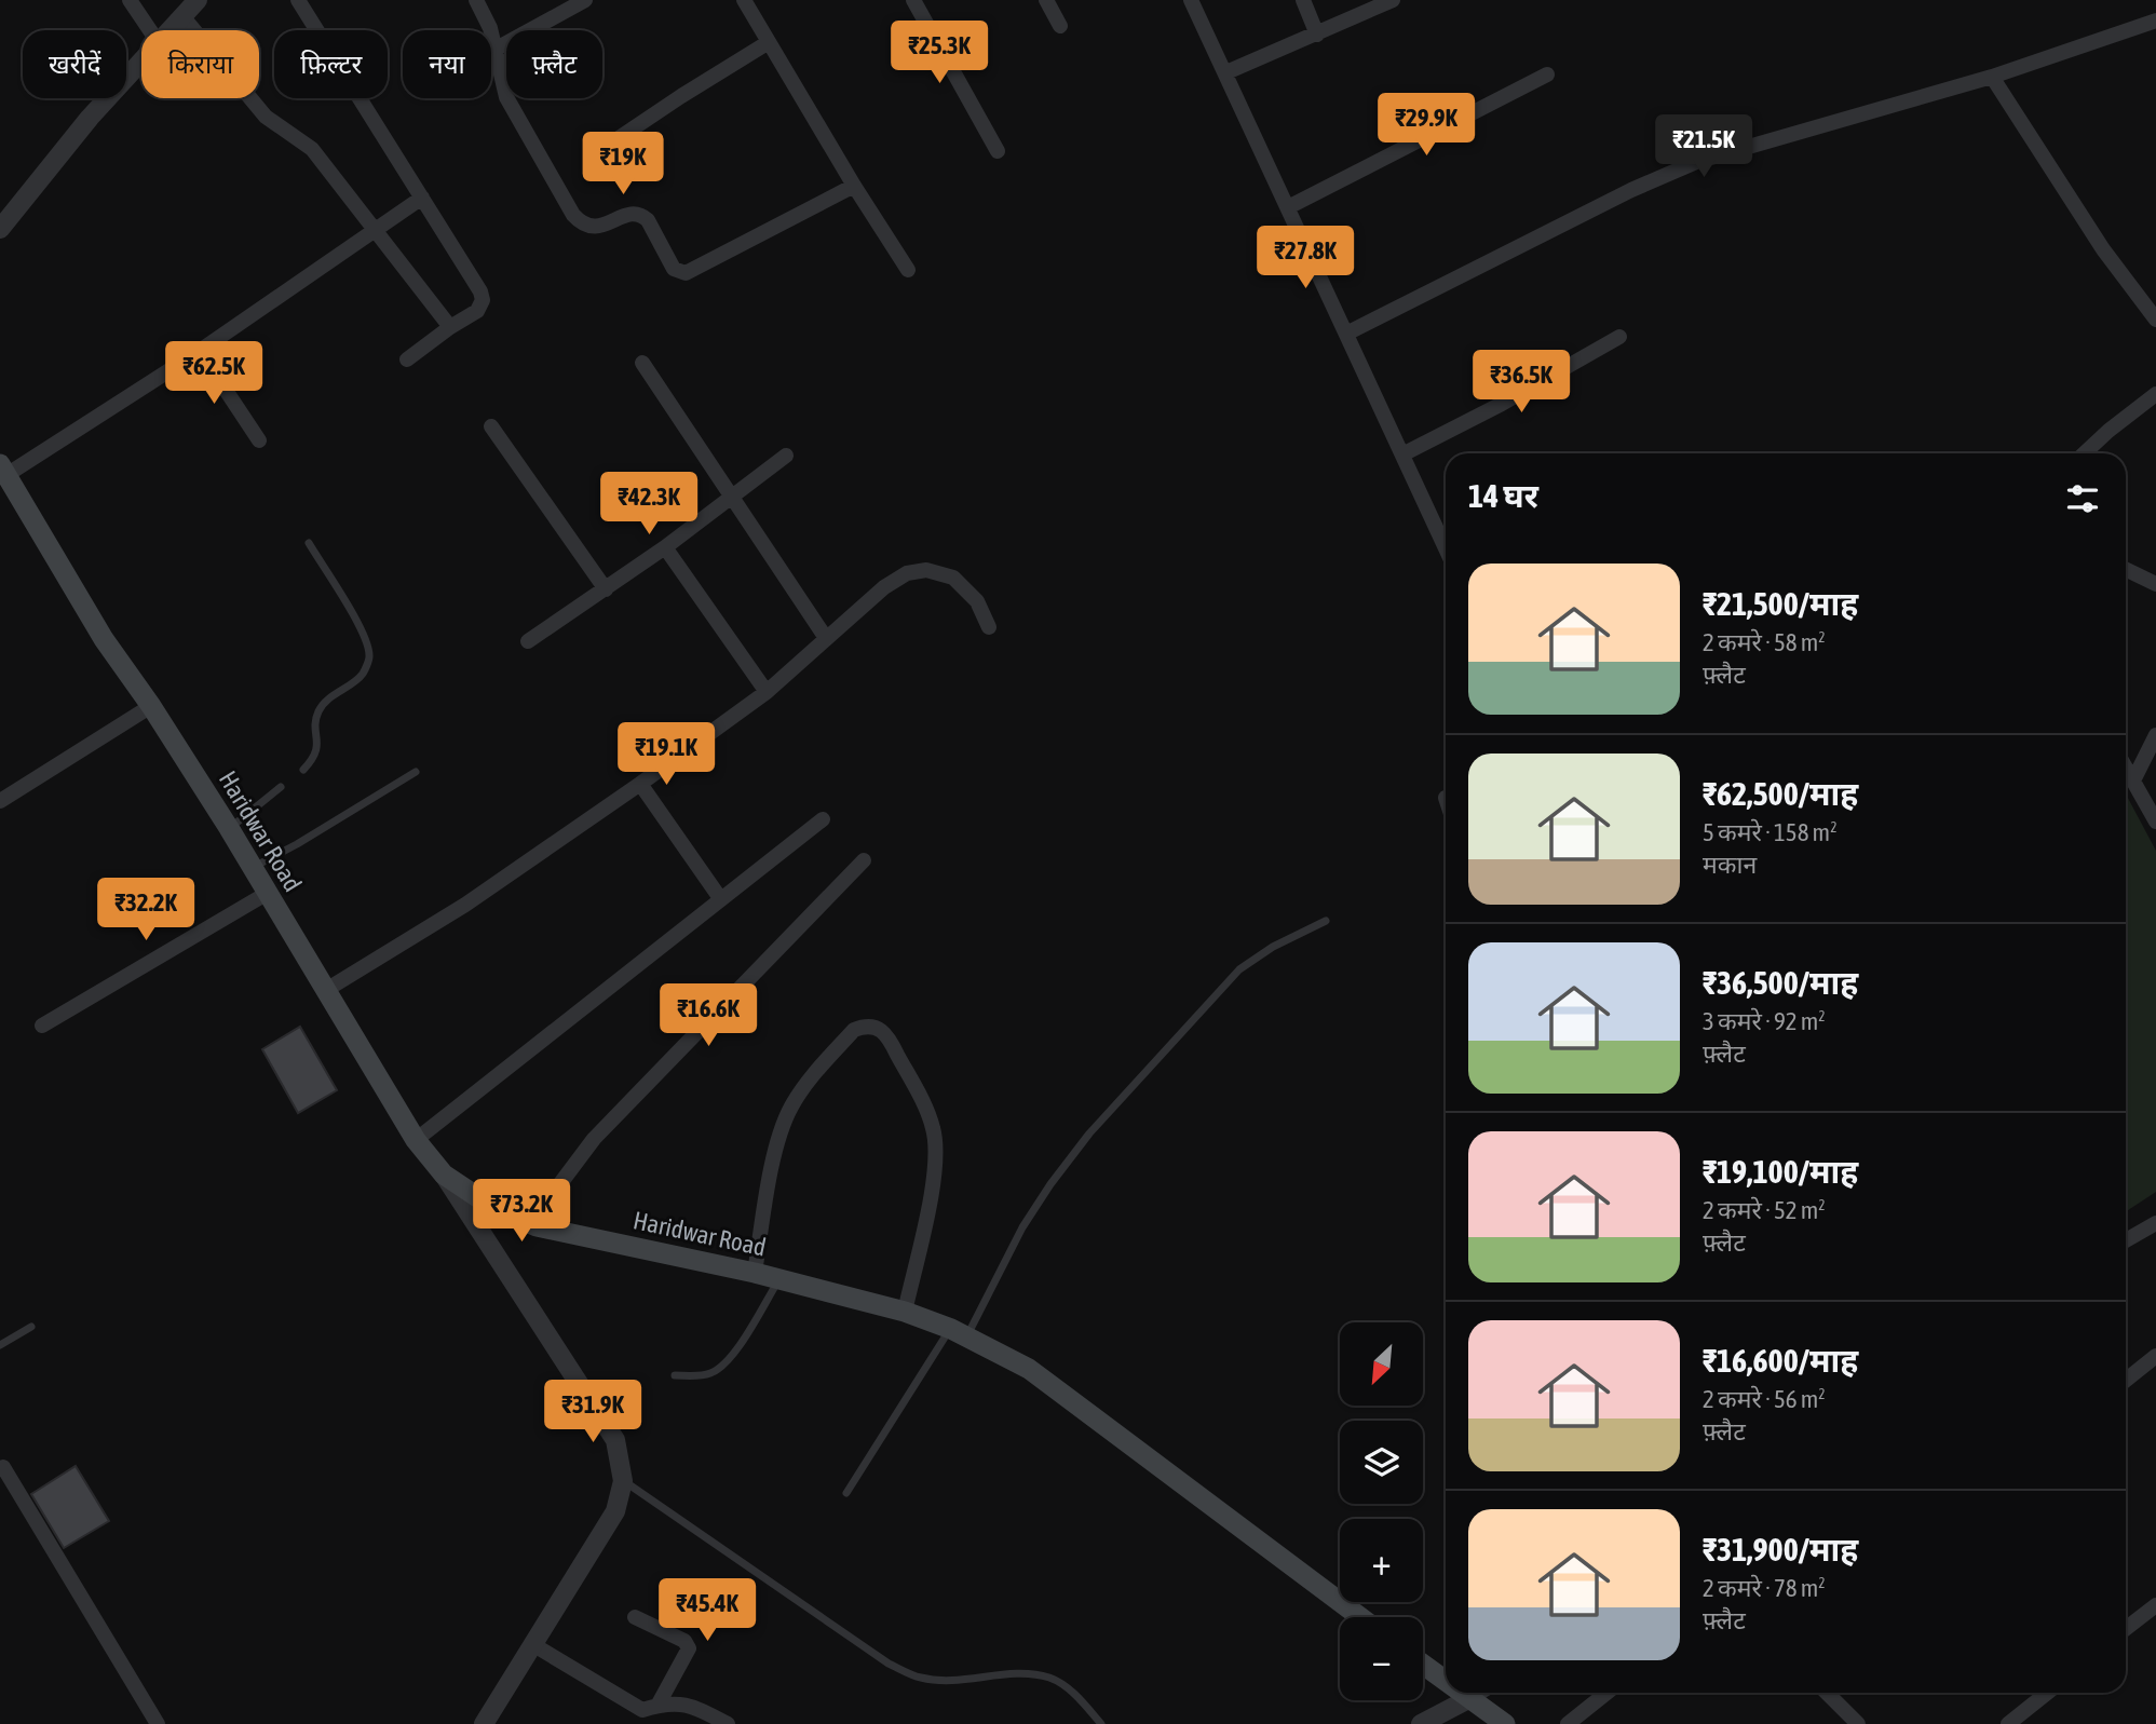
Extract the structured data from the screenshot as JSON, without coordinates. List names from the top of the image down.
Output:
{
  "streets": {
    "main road": ["Haridwar Road"]
  },
  "north": "bottom left",
  "page": {
    "price": [
      "₹25.3K",
      "₹29.9K",
      "₹21.5K",
      "₹19K",
      "₹27.8K",
      "₹62.5K",
      "₹36.5K",
      "₹42.3K",
      "₹19.1K",
      "₹32.2K",
      "₹16.6K",
      "₹73.2K",
      "₹31.9K",
      "₹45.4K"
    ],
    "chip": [
      "खरीदें",
      "किराया",
      "फ़िल्टर",
      "नया",
      "फ़्लैट"
    ],
    "heading": "14 घर",
    "list": [
      {
        "name": "₹21,500/माह",
        "note": "2 कमरे · 58 m² · फ़्लैट"
      },
      {
        "name": "₹62,500/माह",
        "note": "5 कमरे · 158 m² · मकान"
      },
      {
        "name": "₹36,500/माह",
        "note": "3 कमरे · 92 m² · फ़्लैट"
      },
      {
        "name": "₹19,100/माह",
        "note": "2 कमरे · 52 m² · फ़्लैट"
      },
      {
        "name": "₹16,600/माह",
        "note": "2 कमरे · 56 m² · फ़्लैट"
      },
      {
        "name": "₹31,900/माह",
        "note": "2 कमरे · 78 m² · फ़्लैट"
      }
    ],
    "map_buttons": ["+", "−"]
  }
}
